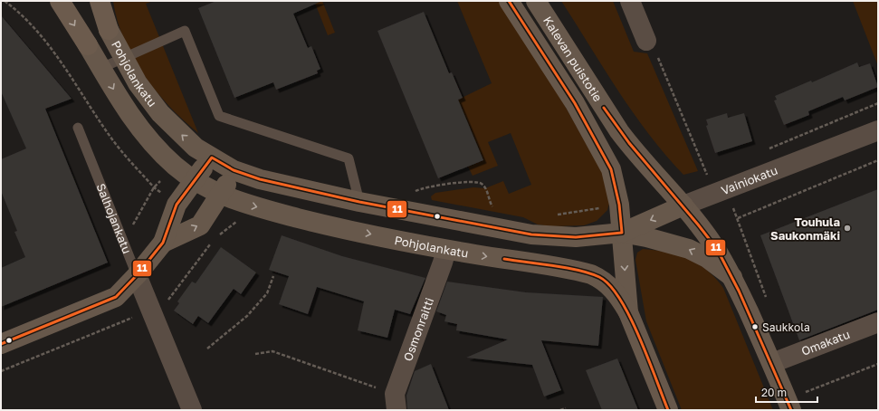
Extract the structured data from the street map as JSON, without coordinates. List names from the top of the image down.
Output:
{
  "streets": {
    "main road": ["Kalevan puistotie", "Pohjolankatu", "Vainiokatu"],
    "street": ["Salhojankatu", "Osmonraitti", "Omakatu"]
  },
  "crossings": [
    ["Kalevan puistotie", "Pohjolankatu"],
    ["Kalevan puistotie", "Vainiokatu"],
    ["Kalevan puistotie", "Omakatu"],
    ["Pohjolankatu", "Vainiokatu"],
    ["Pohjolankatu", "Osmonraitti"]
  ],
  "places": ["Touhula Saukonmäki", "Saukkola"],
  "lines": ["transit line 11"],
  "scale_bar": "20 m"
}
